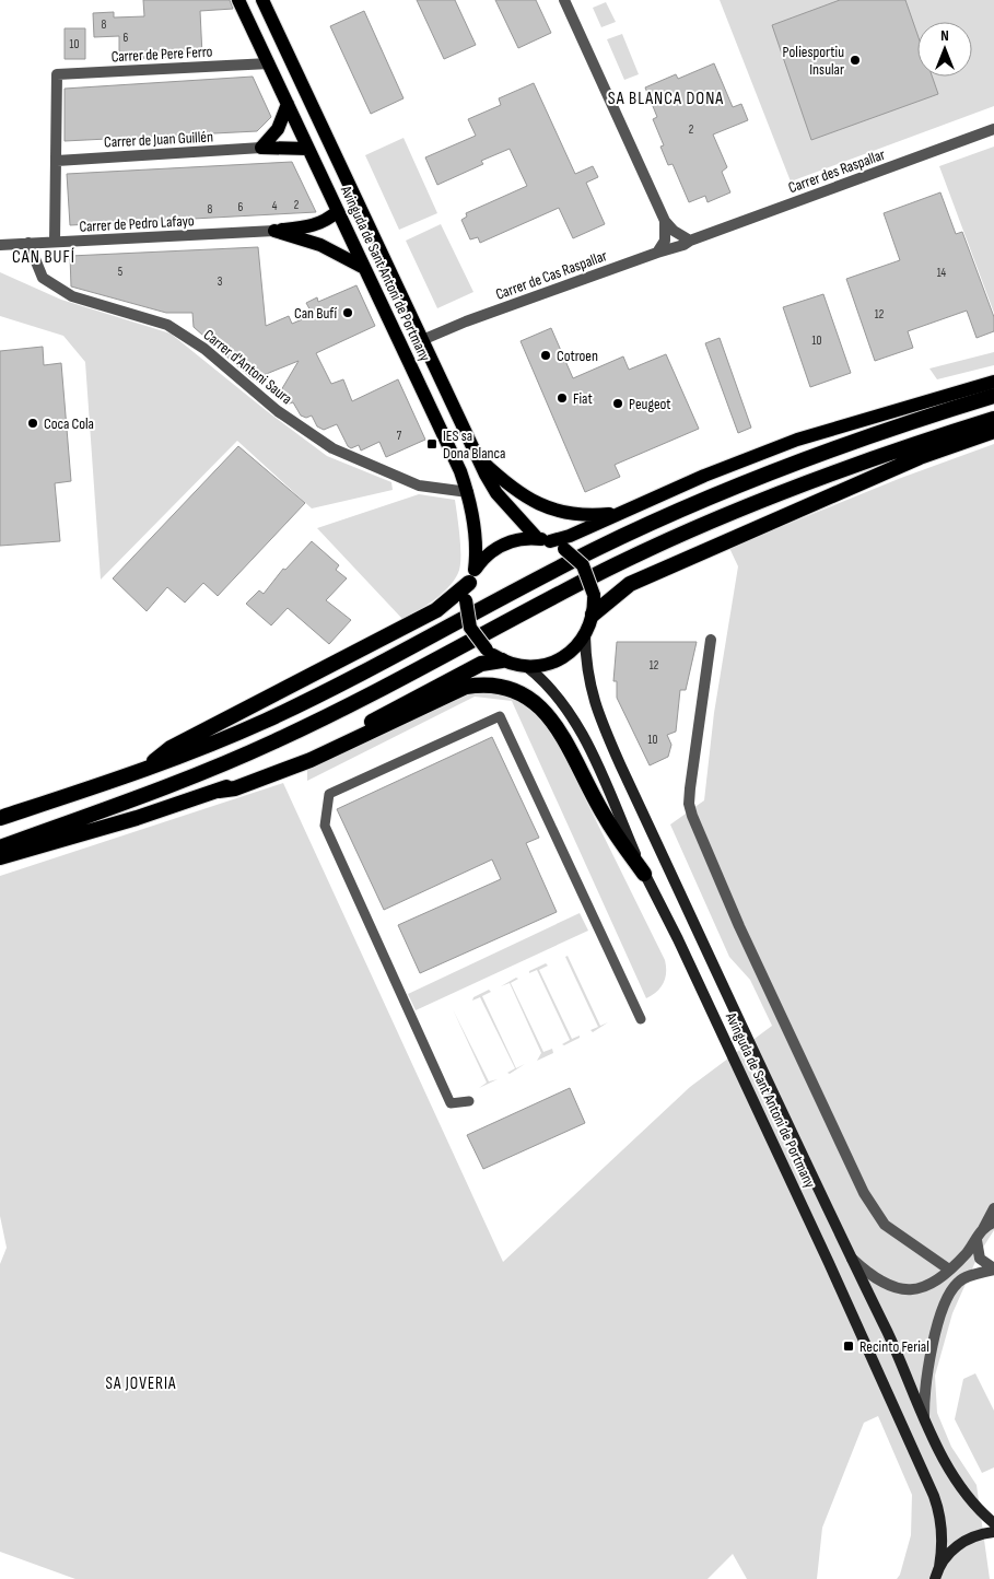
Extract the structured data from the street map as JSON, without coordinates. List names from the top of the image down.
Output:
{
  "streets": {
    "main road": ["Avinguda de Sant Antoni de Portmany"],
    "street": [
      "Carrer de Pere Ferro",
      "Carrer de Juan Guillén",
      "Carrer des Raspallar",
      "Carrer de Pedro Lafayo",
      "Carrer de Cas Raspallar",
      "Carrer d'Antoni Saura"
    ]
  },
  "crossings": [
    ["Carrer de Pere Ferro", "Carrer de Juan Guillén"],
    ["Carrer de Pere Ferro", "Avinguda de Sant Antoni de Portmany"],
    ["Carrer des Raspallar", "Carrer de Cas Raspallar"],
    ["Carrer de Pedro Lafayo", "Carrer d'Antoni Saura"],
    ["Avinguda de Sant Antoni de Portmany", "Carrer de Cas Raspallar"],
    ["Avinguda de Sant Antoni de Portmany", "Carrer d'Antoni Saura"]
  ],
  "districts": ["SA BLANCA DONA", "CAN BUFÍ", "SA JOVERIA"],
  "places": {
    "other": [
      "Poliesportiu Insular",
      "Can Bufí",
      "Cotroen",
      "Fiat",
      "Peugeot",
      "Coca Cola"
    ],
    "transit": ["IES sa Dona Blanca", "Recinto Ferial"]
  },
  "house_numbers": [
    "8",
    "6",
    "10",
    "2",
    "2",
    "4",
    "6",
    "8",
    "5",
    "14",
    "3",
    "12",
    "10",
    "7",
    "12",
    "10"
  ],
  "north": "top"
}
